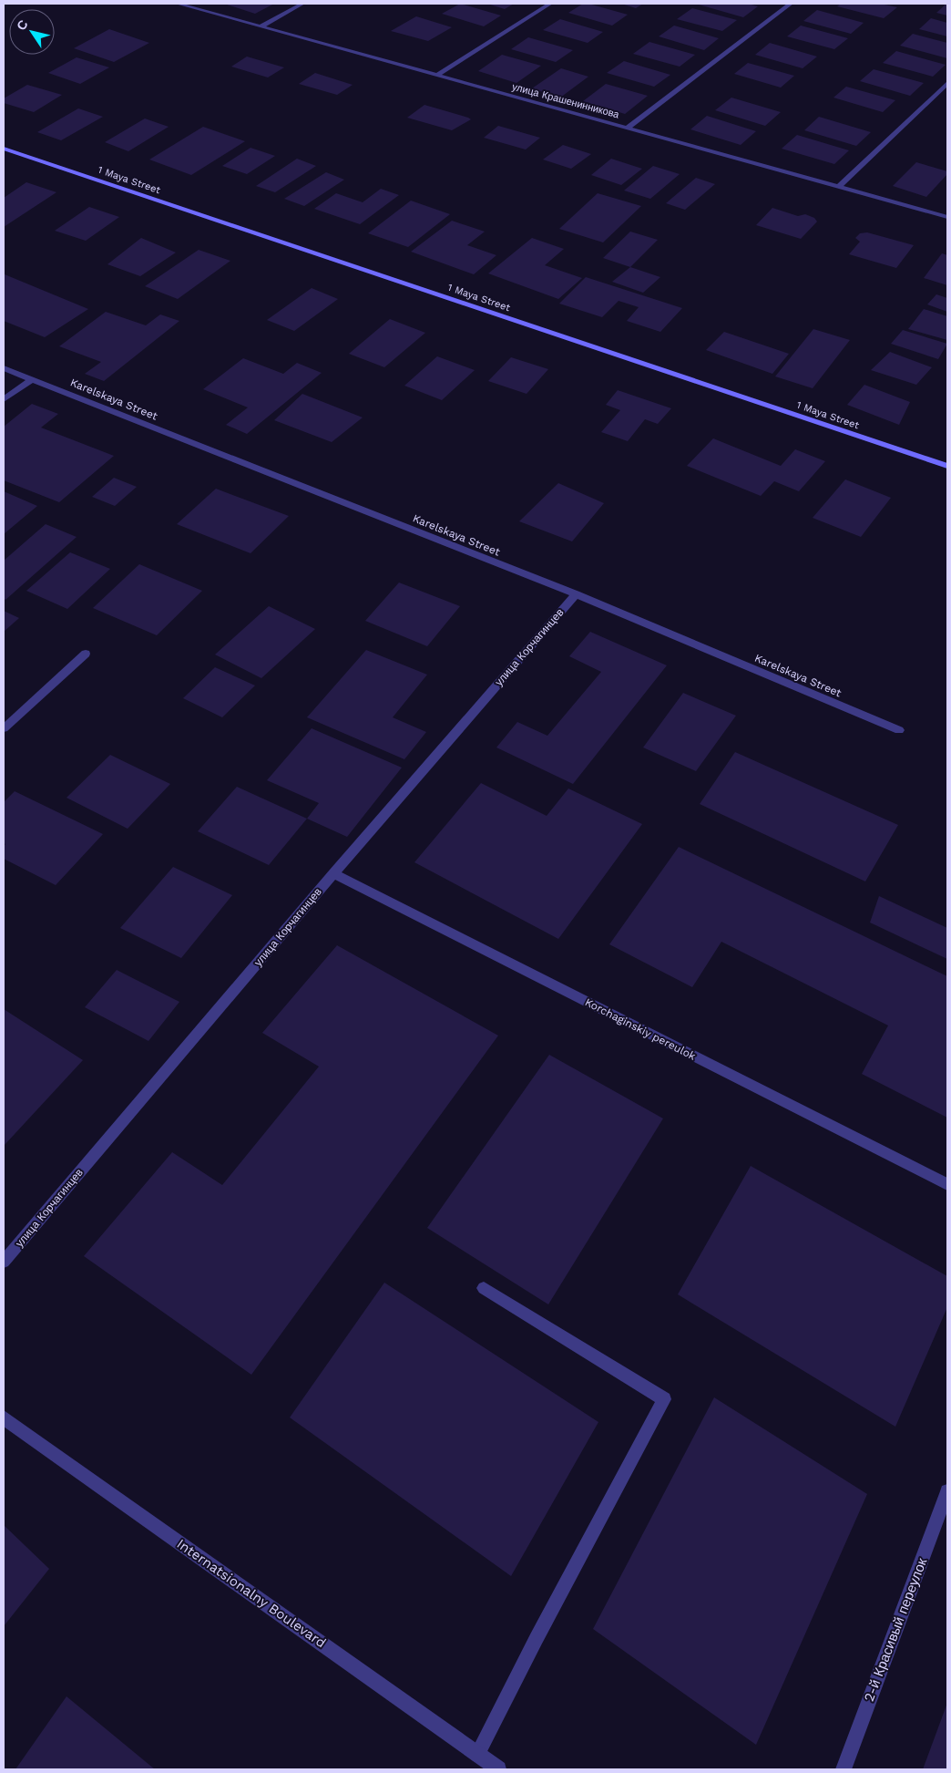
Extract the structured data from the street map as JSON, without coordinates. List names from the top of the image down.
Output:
{
  "streets": {
    "street": [
      "улица Крашенинникова",
      "1 Maya Street",
      "Karelskaya Street",
      "улица Корчагинцев",
      "Korchaginskiy pereulok",
      "Internatsionalny Boulevard",
      "2-й Красивый переулок"
    ]
  },
  "crossings": [
    ["Karelskaya Street", "улица Корчагинцев"],
    ["улица Корчагинцев", "Korchaginskiy pereulok"]
  ],
  "north": "top left"
}
